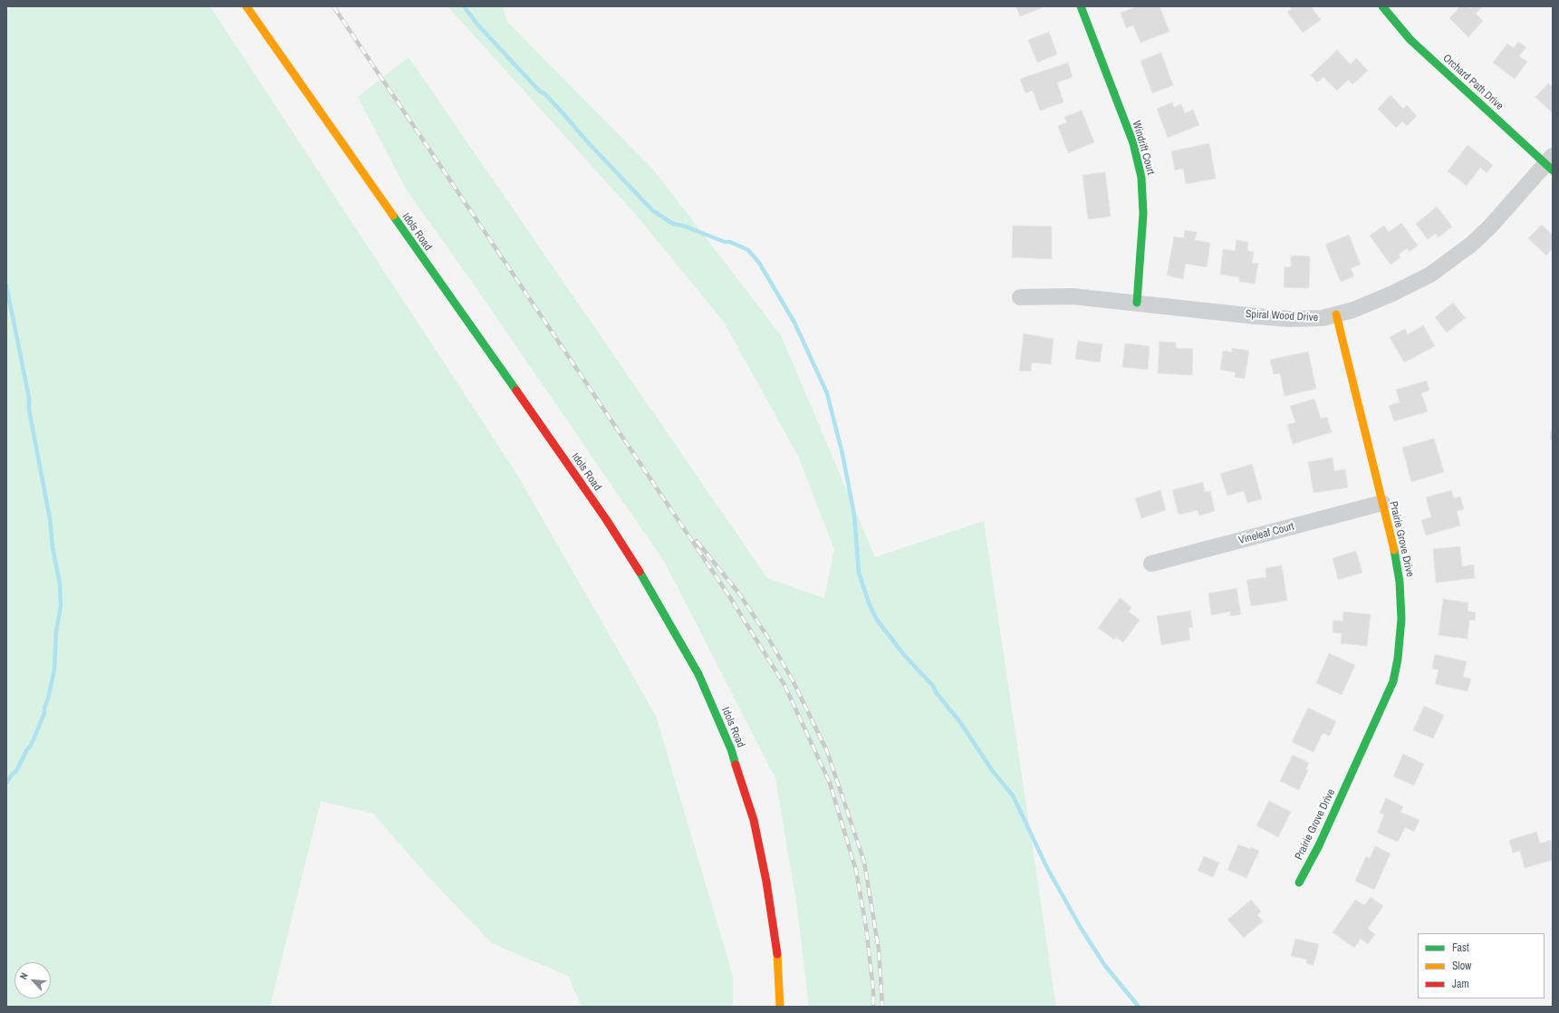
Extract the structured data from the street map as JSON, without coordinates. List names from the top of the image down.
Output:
{
  "streets": {
    "main road": [
      "Orchard Path Drive",
      "Windrift Court",
      "Idols Road",
      "Prairie Grove Drive"
    ],
    "street": ["Spiral Wood Drive", "Vineleaf Court"]
  },
  "crossings": [
    ["Orchard Path Drive", "Spiral Wood Drive"],
    ["Windrift Court", "Spiral Wood Drive"],
    ["Spiral Wood Drive", "Prairie Grove Drive"],
    ["Vineleaf Court", "Prairie Grove Drive"]
  ],
  "legend": ["Fast", "Slow", "Jam"],
  "north": "top left"
}
